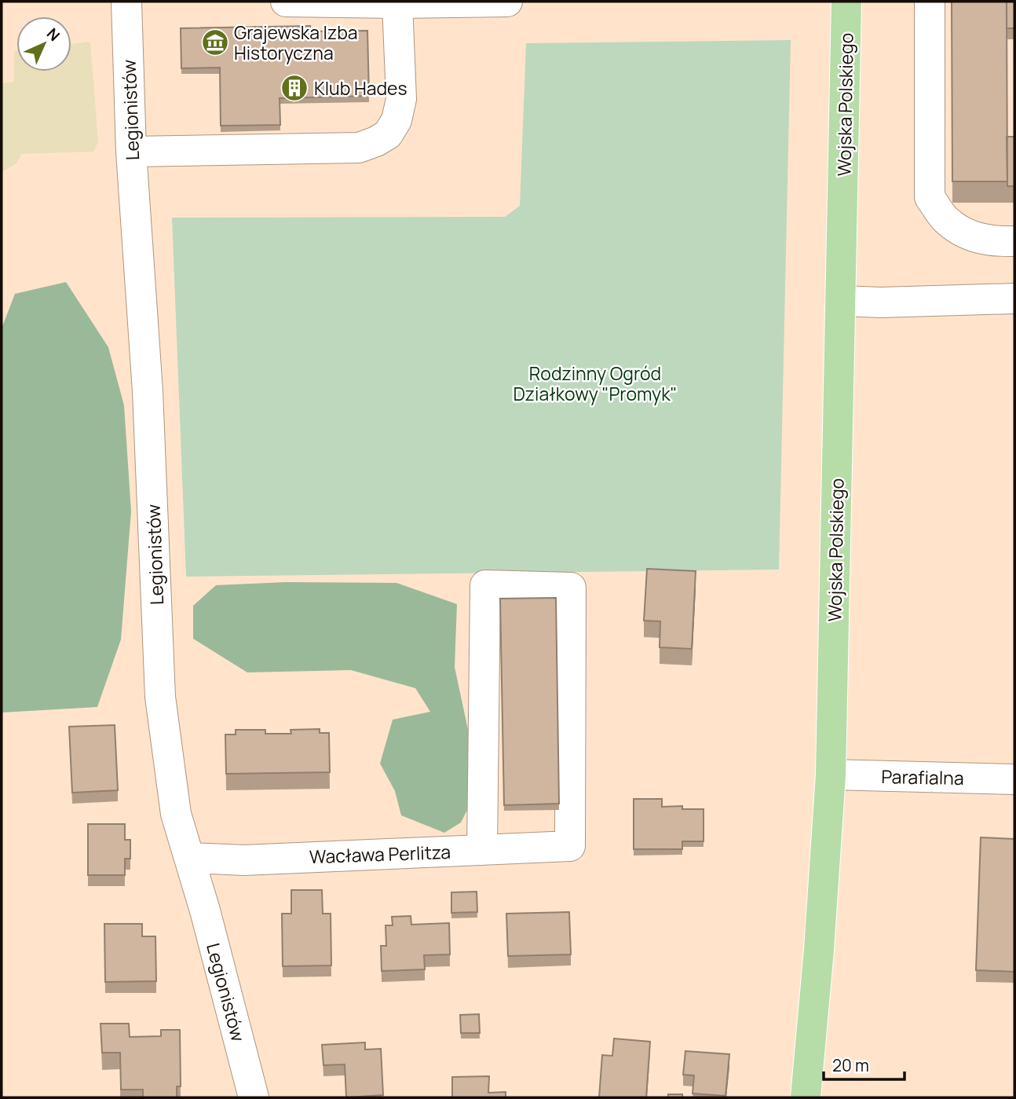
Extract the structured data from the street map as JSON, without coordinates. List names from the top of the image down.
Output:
{
  "streets": {
    "main road": ["Wojska Polskiego"],
    "street": ["Legionistów", "Parafialna", "Wacława Perlitza"]
  },
  "crossings": [
    ["Wojska Polskiego", "Parafialna"],
    ["Legionistów", "Wacława Perlitza"]
  ],
  "parks": ["Rodzinny Ogród Działkowy \"Promyk\""],
  "places": {
    "museum": ["Grajewska Izba Historyczna"],
    "building": ["Klub Hades"]
  },
  "scale_bar": "20 m",
  "north": "top right"
}
